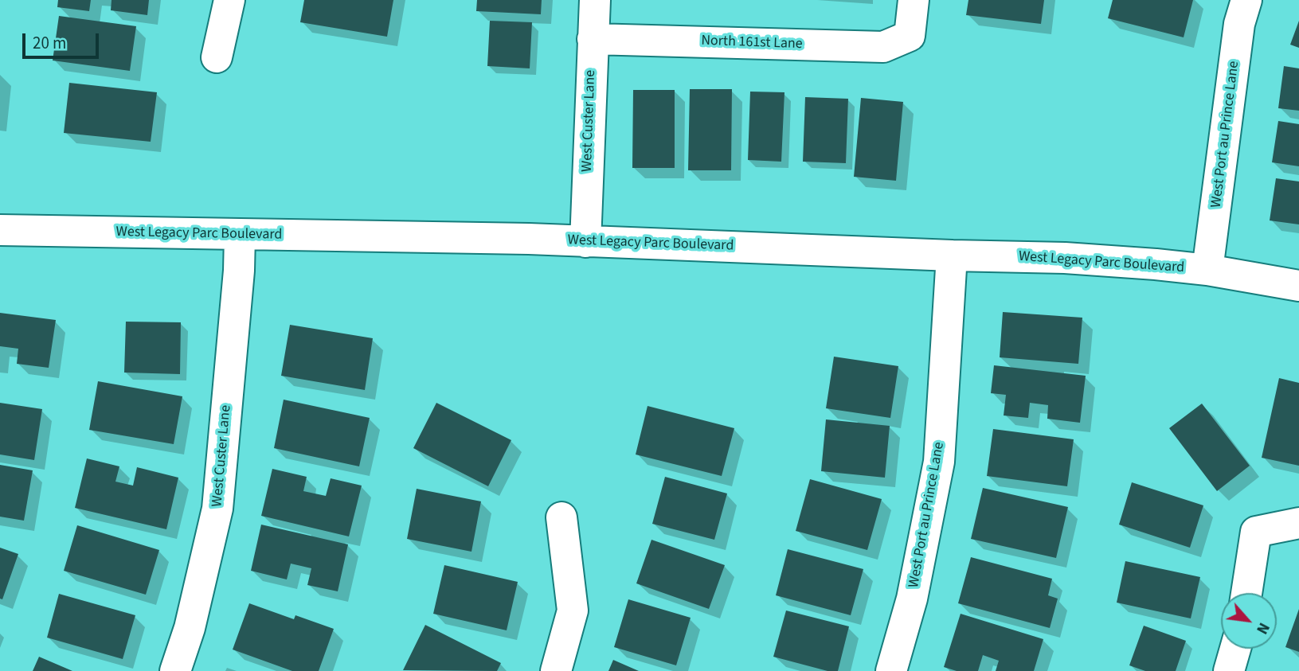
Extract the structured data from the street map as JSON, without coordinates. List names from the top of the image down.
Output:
{
  "streets": {
    "street": [
      "North 161st Lane",
      "West Custer Lane",
      "West Port au Prince Lane",
      "West Legacy Parc Boulevard"
    ]
  },
  "crossings": [
    ["North 161st Lane", "West Custer Lane"],
    ["West Custer Lane", "West Legacy Parc Boulevard"],
    ["West Port au Prince Lane", "West Legacy Parc Boulevard"]
  ],
  "scale_bar": "20 m",
  "north": "bottom right"
}
